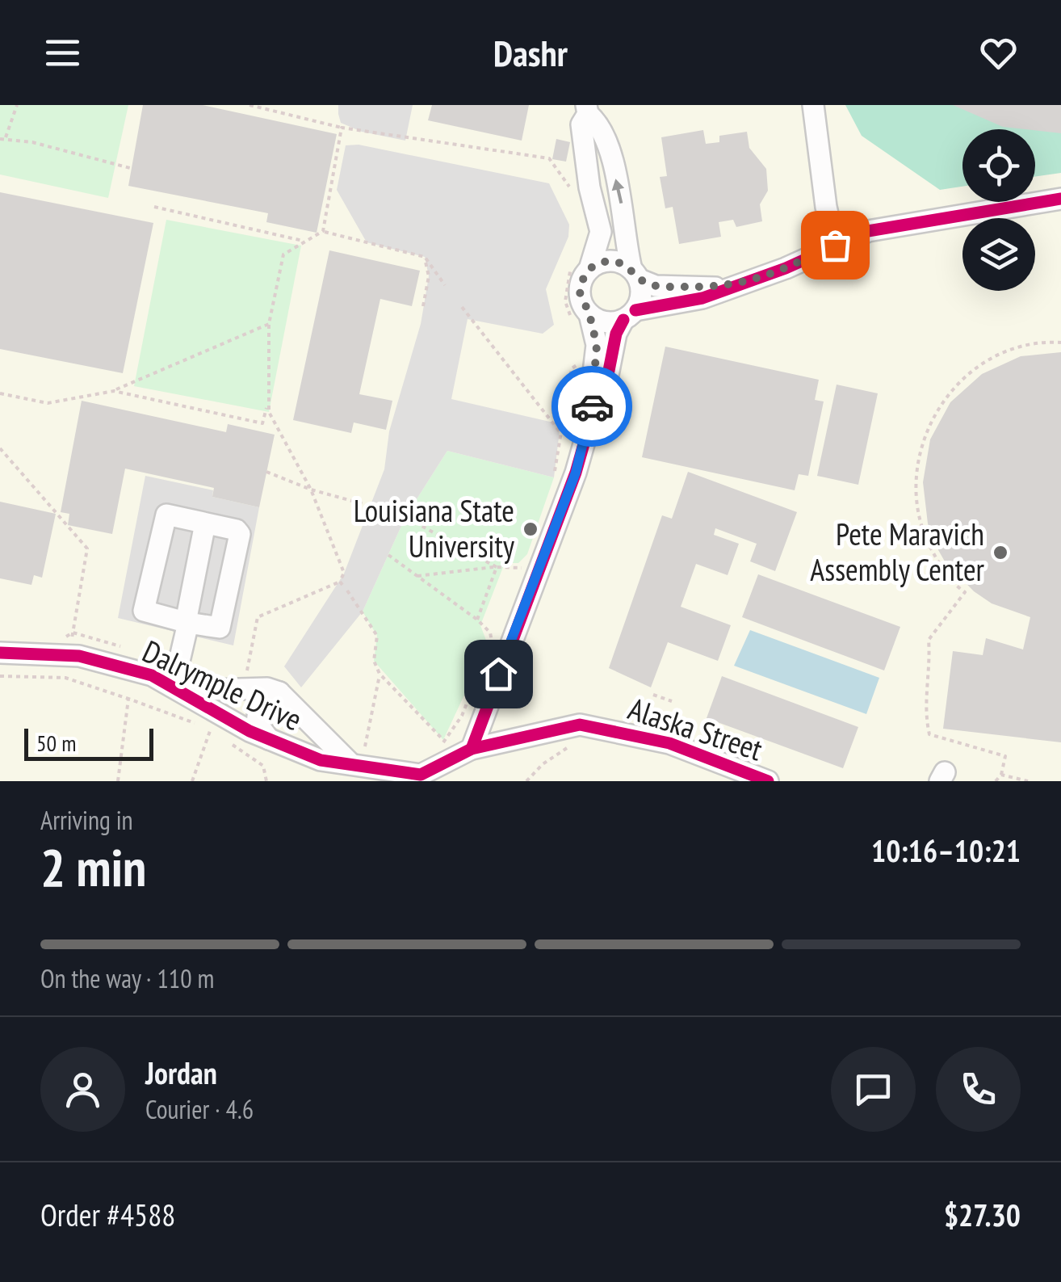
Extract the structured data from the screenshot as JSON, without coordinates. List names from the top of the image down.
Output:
{
  "streets": {
    "street": ["Dalrymple Drive", "Alaska Street"]
  },
  "crossings": [
    ["Dalrymple Drive", "Alaska Street"]
  ],
  "places": ["Louisiana State University", "Pete Maravich Assembly Center"],
  "scale_bar": "50 m",
  "page": {
    "header": "Dashr",
    "scale": "50 m",
    "heading": ["2 min", "Arriving in", "10:16–10:21"],
    "panel": [
      "Jordan",
      "Courier · 4.6",
      "Order #4588",
      "$27.30"
    ],
    "bar": "On the way · 110 m"
  }
}
